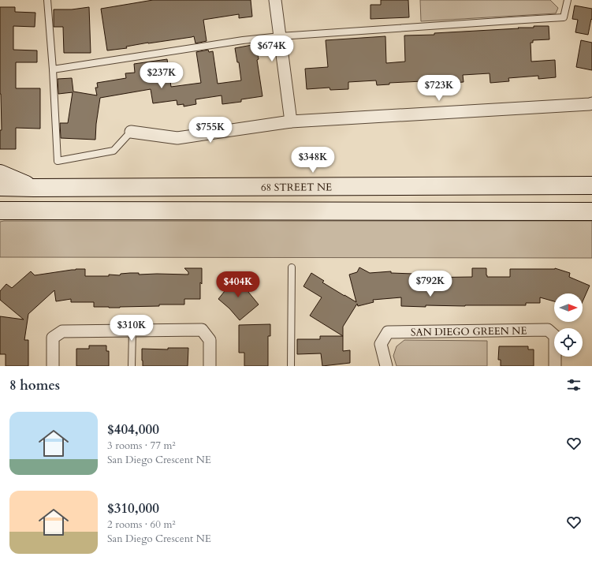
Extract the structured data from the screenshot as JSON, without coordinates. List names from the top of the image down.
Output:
{
  "streets": {
    "main road": ["68 STREET NE"],
    "street": ["SAN DIEGO GREEN NE"]
  },
  "north": "right",
  "page": {
    "price": [
      "$674K",
      "$237K",
      "$723K",
      "$755K",
      "$348K",
      "$792K",
      "$404K",
      "$310K"
    ],
    "heading": "8 homes",
    "list": [
      {
        "name": "$404,000",
        "note": "3 rooms · 77 m² · San Diego Crescent NE"
      },
      {
        "name": "$310,000",
        "note": "2 rooms · 60 m² · San Diego Crescent NE"
      }
    ]
  }
}
